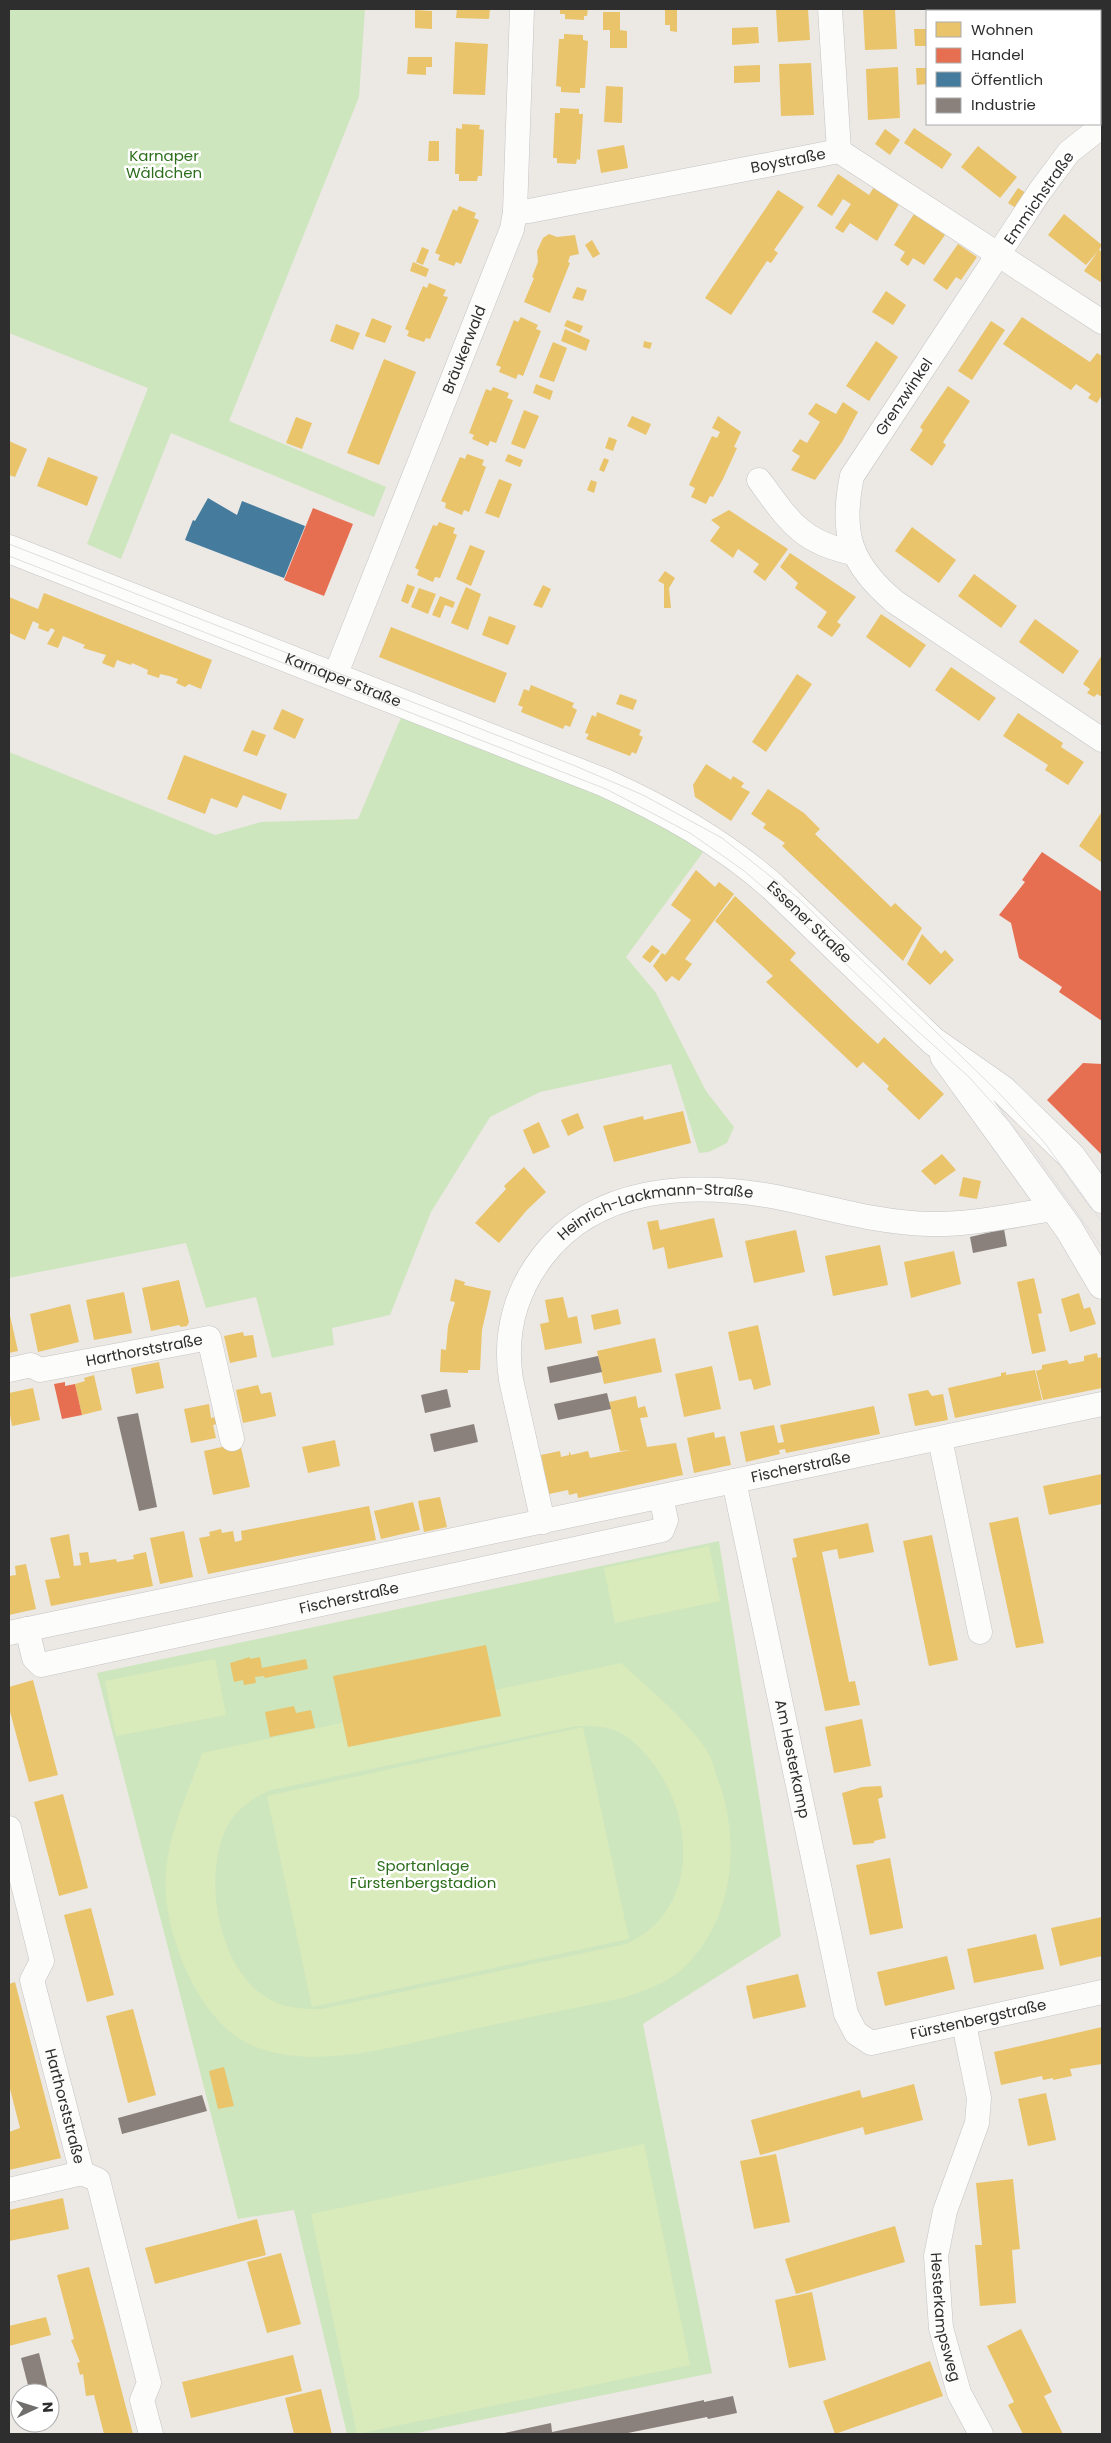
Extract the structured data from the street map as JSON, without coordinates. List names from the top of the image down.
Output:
{
  "streets": {
    "main road": ["Karnaper Straße", "Essener Straße"],
    "street": [
      "Boystraße",
      "Emmichstraße",
      "Bräukerwald",
      "Grenzwinkel",
      "Heinrich-Lackmann-Straße",
      "Harthorststraße",
      "Fischerstraße",
      "Am Hesterkamp",
      "Fürstenbergstraße",
      "Hesterkampsweg"
    ]
  },
  "crossings": [
    ["Boystraße", "Emmichstraße"],
    ["Boystraße", "Bräukerwald"],
    ["Boystraße", "Grenzwinkel"],
    ["Emmichstraße", "Grenzwinkel"],
    ["Bräukerwald", "Karnaper Straße"],
    ["Karnaper Straße", "Essener Straße"],
    ["Essener Straße", "Heinrich-Lackmann-Straße"],
    ["Heinrich-Lackmann-Straße", "Fischerstraße"],
    ["Fischerstraße", "Am Hesterkamp"],
    ["Am Hesterkamp", "Fürstenbergstraße"],
    ["Fürstenbergstraße", "Hesterkampsweg"]
  ],
  "parks": ["Karnaper Wäldchen", "Sportanlage Fürstenbergstadion"],
  "legend": [
    "Wohnen",
    "Handel",
    "Öffentlich",
    "Industrie"
  ],
  "north": "right"
}
